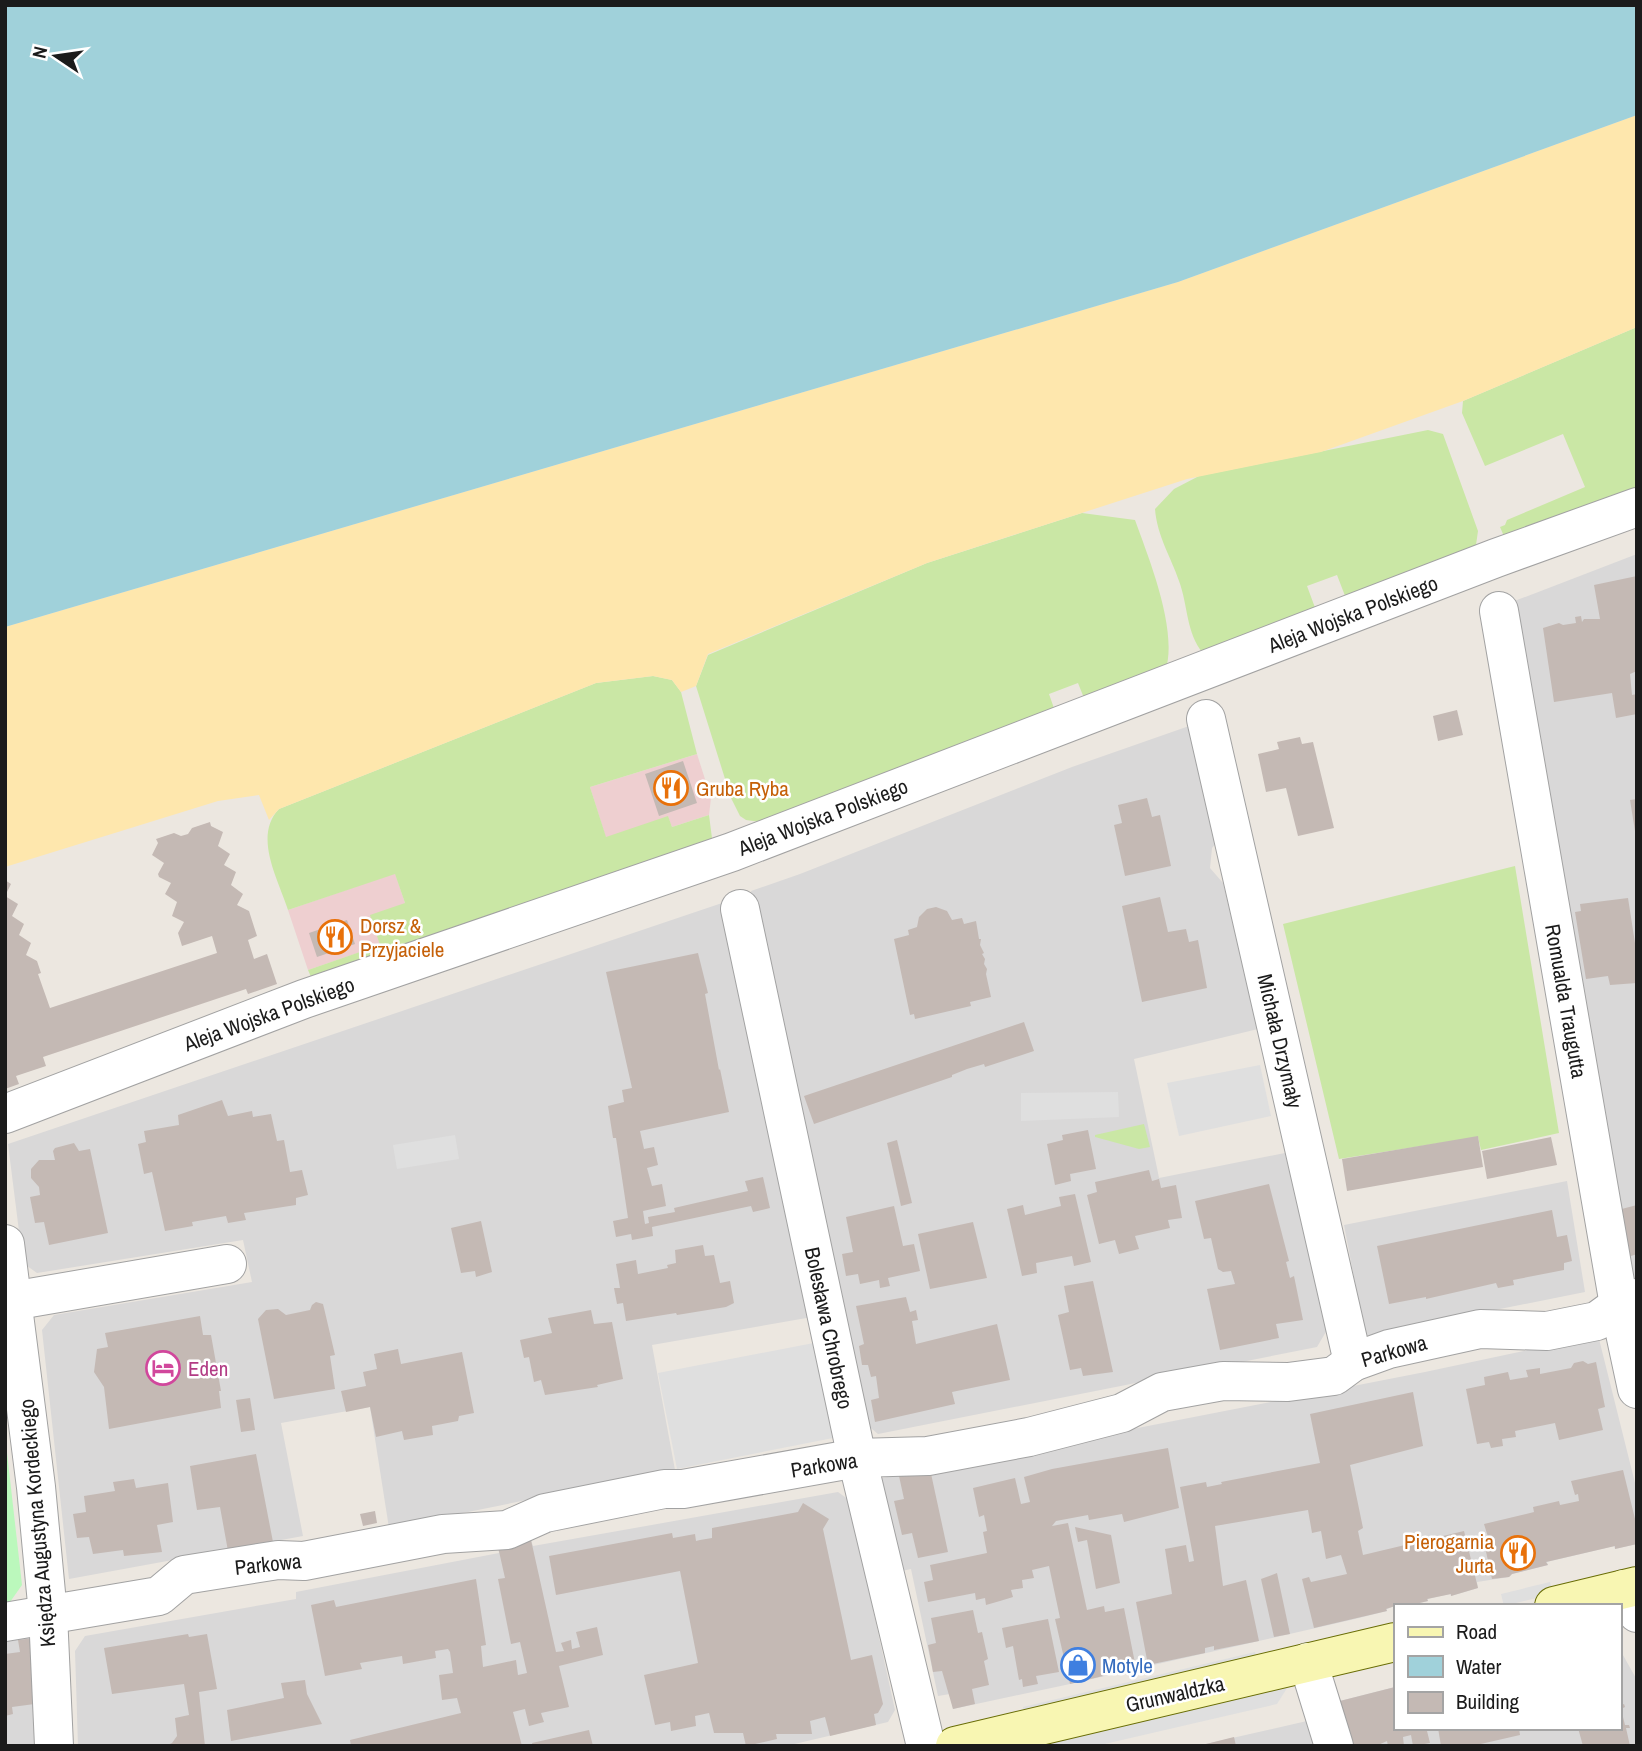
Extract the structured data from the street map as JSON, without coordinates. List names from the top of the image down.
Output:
{
  "streets": {
    "street": [
      "Aleja Wojska Polskiego",
      "Romualda Traugutta",
      "Michała Drzymały",
      "Bolesława Chrobrego",
      "Parkowa",
      "Księdza Augustyna Kordeckiego",
      "Grunwaldzka"
    ]
  },
  "crossings": [
    ["Romualda Traugutta", "Parkowa"],
    ["Michała Drzymały", "Parkowa"],
    ["Bolesława Chrobrego", "Parkowa"],
    ["Parkowa", "Księdza Augustyna Kordeckiego"]
  ],
  "places": {
    "restaurant": ["Gruba Ryba", "Dorsz & Przyjaciele", "Pierogarnia Jurta"],
    "hotel": ["Eden"],
    "shop": ["Motyle"]
  },
  "legend": ["Road", "Water", "Building"],
  "north": "left"
}
